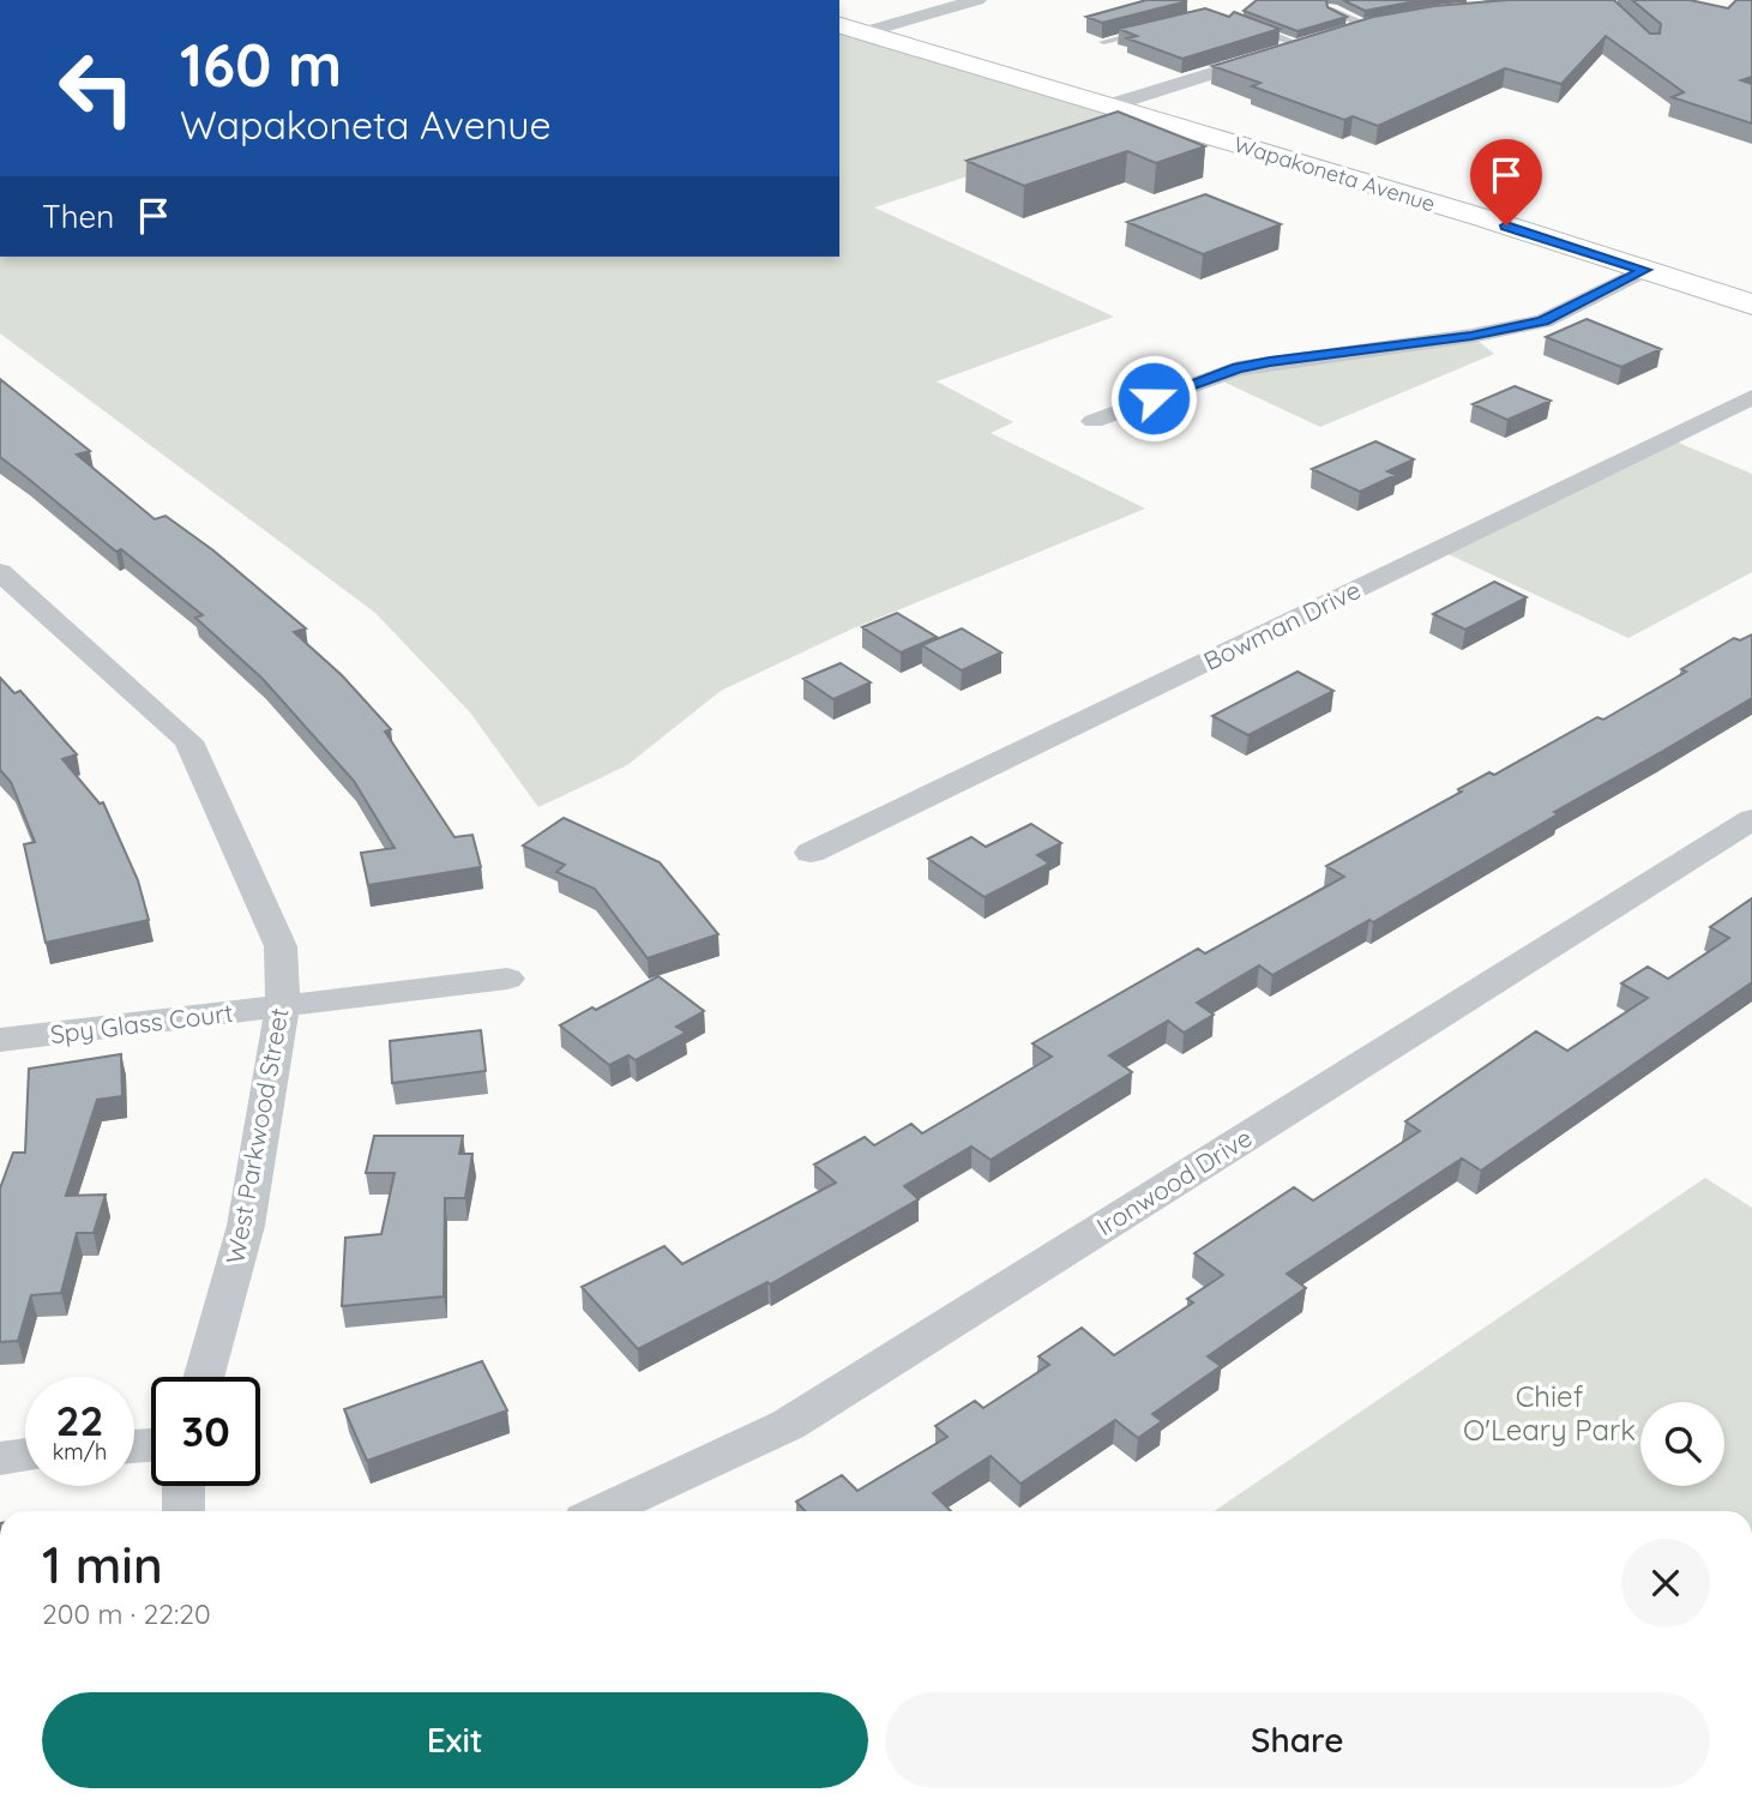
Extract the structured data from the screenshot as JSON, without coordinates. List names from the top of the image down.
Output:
{
  "streets": {
    "main road": ["Wapakoneta Avenue"],
    "street": [
      "Bowman Drive",
      "Spy Glass Court",
      "West Parkwood Street",
      "Ironwood Drive"
    ]
  },
  "crossings": [
    ["Spy Glass Court", "West Parkwood Street"]
  ],
  "parks": ["Chief O'Leary Park"],
  "page": {
    "turn": ["160 m", "Wapakoneta Avenue"],
    "then": "Then",
    "speed": "22 km/h",
    "limit": "30",
    "heading": ["1 min", "200 m · 22:20"],
    "buttons": ["Exit", "Share"]
  }
}
